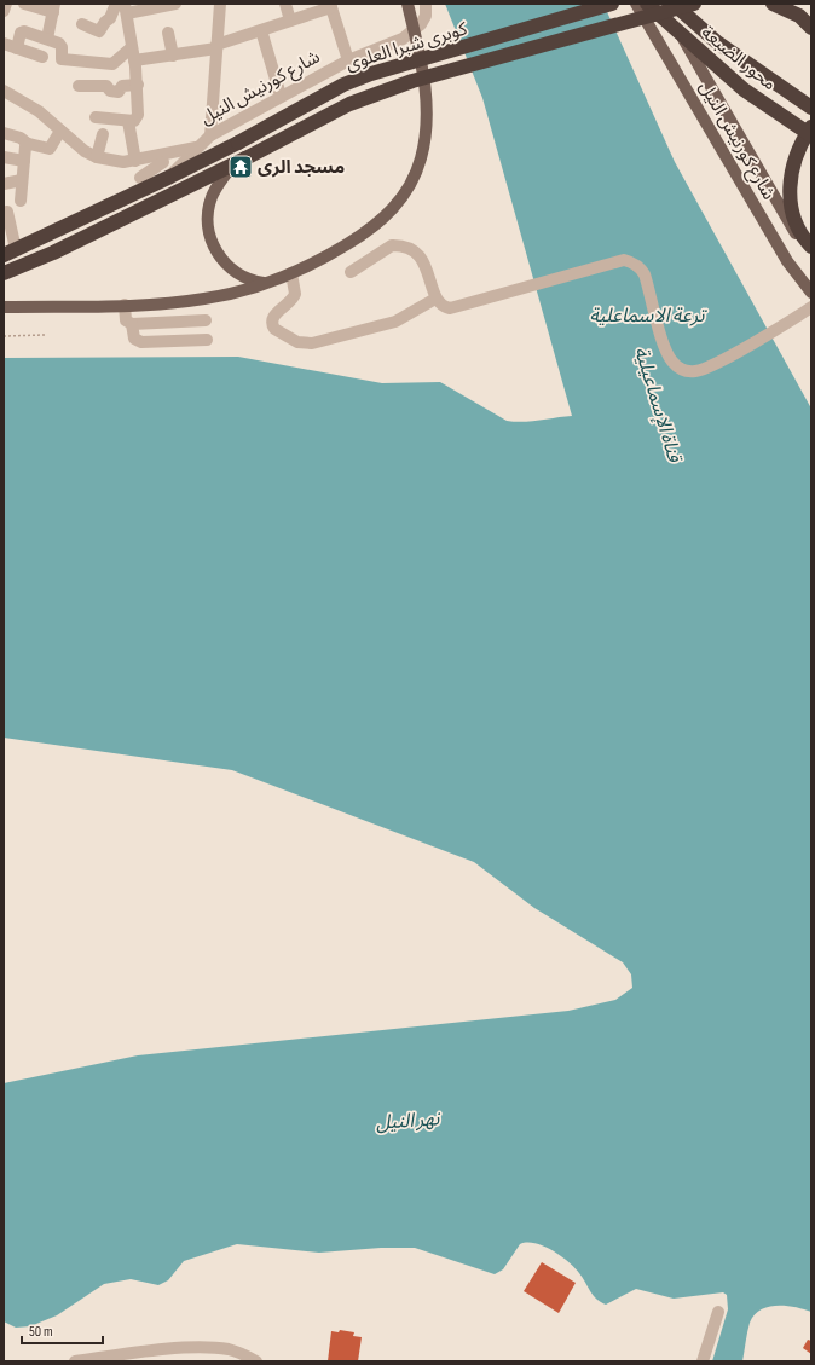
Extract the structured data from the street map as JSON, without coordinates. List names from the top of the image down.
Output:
{
  "streets": {
    "highway": ["كوبرى شبرا العلوى", "محور الضبعة", "شارع كورنيش النيل"]
  },
  "crossings": [
    ["كوبرى شبرا العلوى", "شارع كورنيش النيل"]
  ],
  "water": ["ترعة الاسماعلية", "قناة الإسماعيلية", "نهر النيل"],
  "places": {
    "temple": ["مسجد الرى"]
  },
  "scale_bar": "50 m"
}
